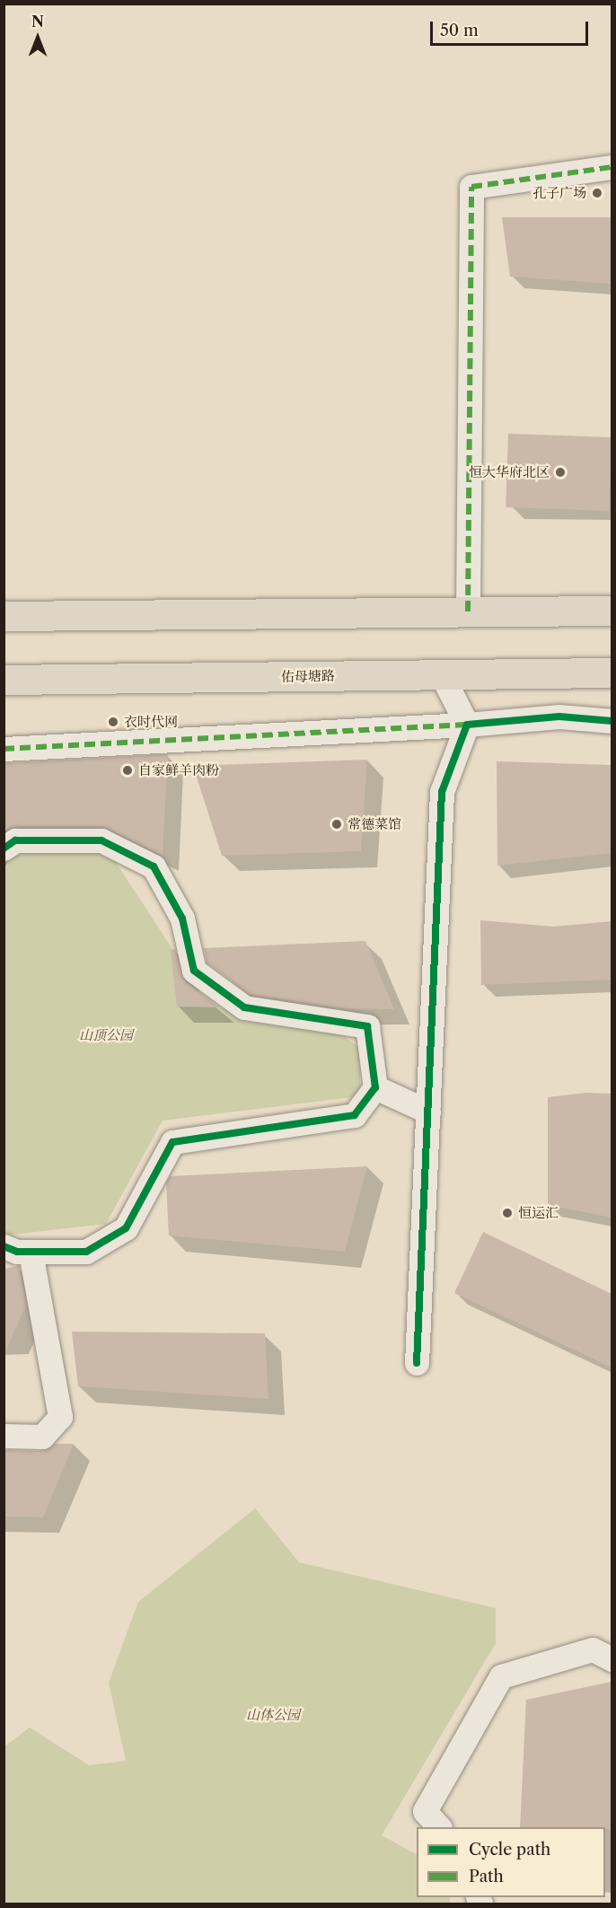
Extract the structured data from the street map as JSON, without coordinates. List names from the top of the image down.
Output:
{
  "streets": {
    "main road": ["佑母塘路"]
  },
  "parks": ["山顶公园", "山体公园"],
  "places": [
    "孔子广场",
    "恒大华府北区",
    "衣时代网",
    "自家鲜羊肉粉",
    "常德菜馆",
    "恒运汇"
  ],
  "legend": ["Cycle path", "Path"],
  "scale_bar": "50 m",
  "north": "top"
}
